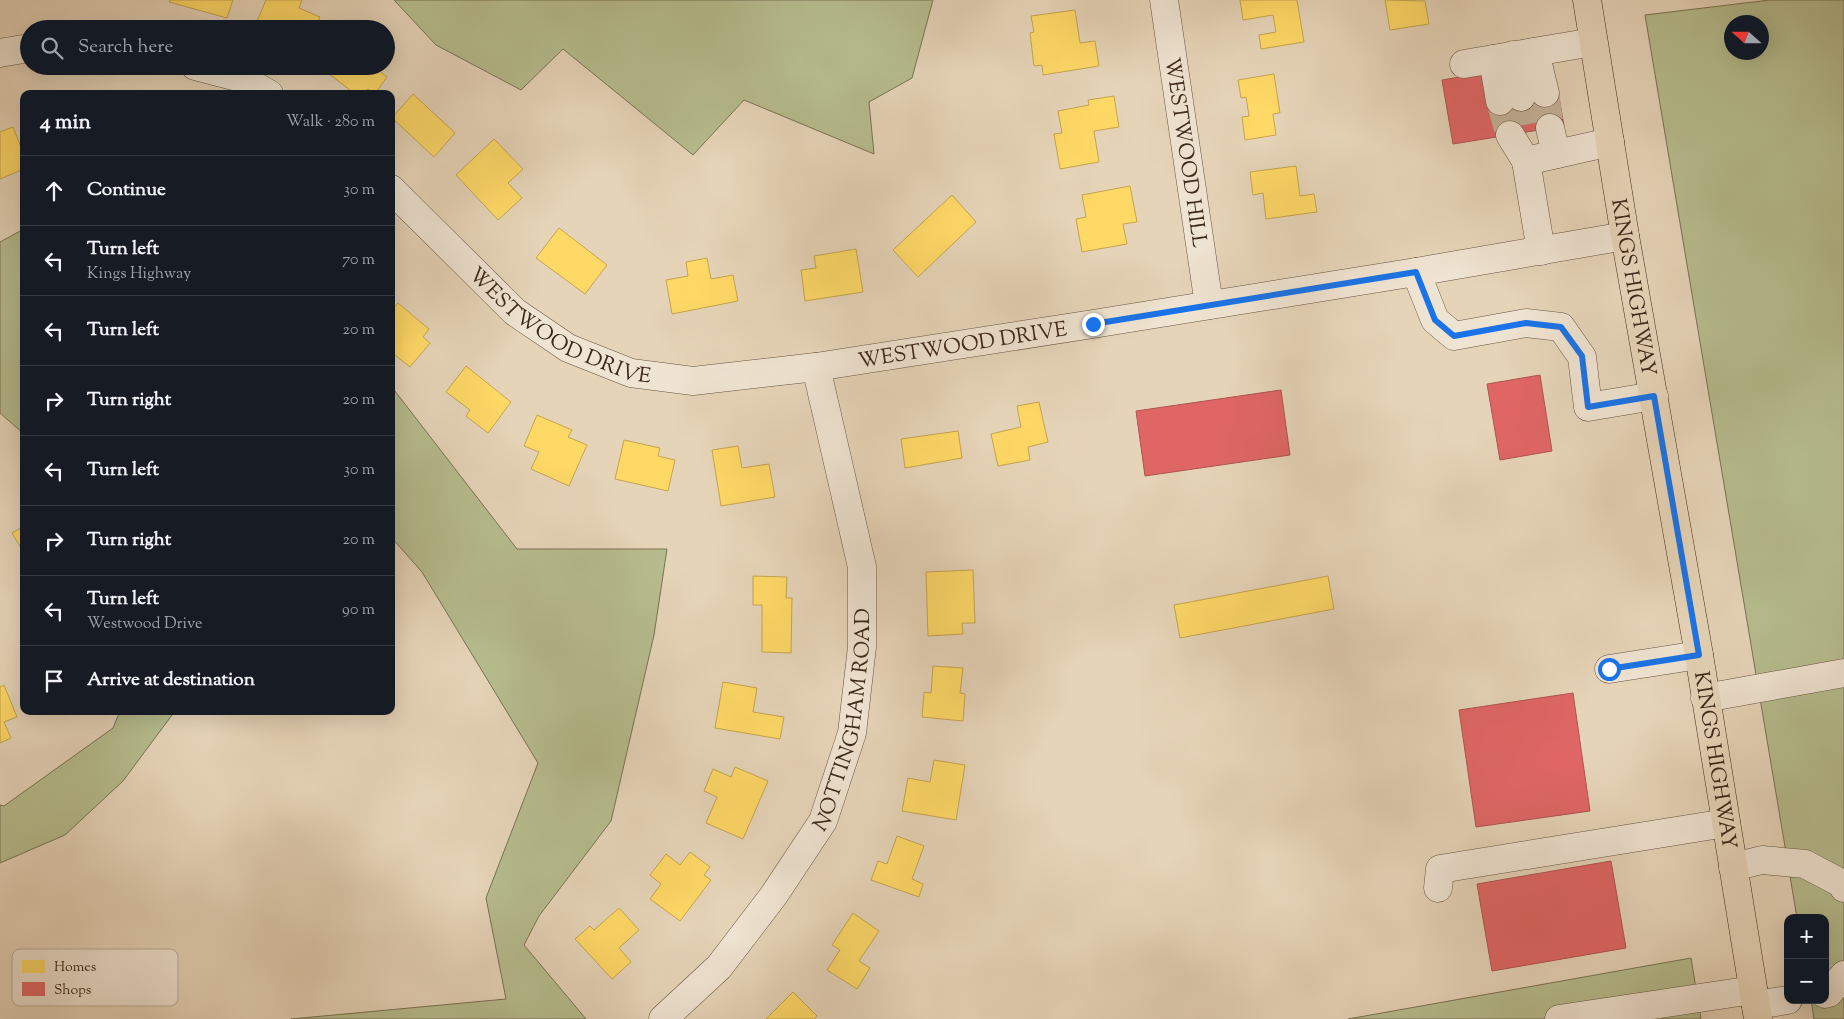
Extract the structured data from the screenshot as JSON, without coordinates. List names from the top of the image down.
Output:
{
  "streets": {
    "main road": ["KINGS HIGHWAY"],
    "street": ["WESTWOOD HILL", "WESTWOOD DRIVE", "NOTTINGHAM ROAD"]
  },
  "crossings": [
    ["WESTWOOD HILL", "WESTWOOD DRIVE"],
    ["KINGS HIGHWAY", "WESTWOOD DRIVE"],
    ["WESTWOOD DRIVE", "NOTTINGHAM ROAD"]
  ],
  "legend": ["Homes", "Shops"],
  "north": "left",
  "page": {
    "search": "Search here",
    "heading": ["4 min", "Walk · 280 m"],
    "list": [
      ["Continue", "30 m"],
      ["Turn left", "Kings Highway", "70 m"],
      ["Turn left", "20 m"],
      ["Turn right", "20 m"],
      ["Turn left", "30 m"],
      ["Turn right", "20 m"],
      ["Turn left", "Westwood Drive", "90 m"],
      "Arrive at destination"
    ],
    "map_buttons": ["+", "−"]
  }
}
